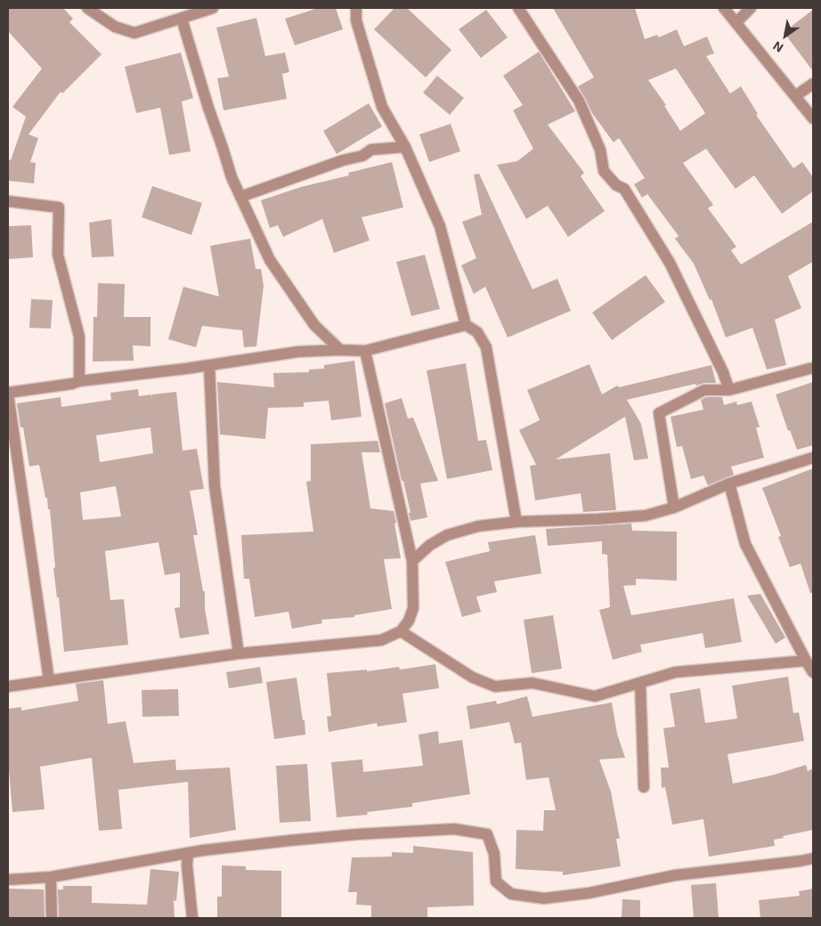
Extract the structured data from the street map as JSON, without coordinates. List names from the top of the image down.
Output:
{
  "north": "bottom left"
}
